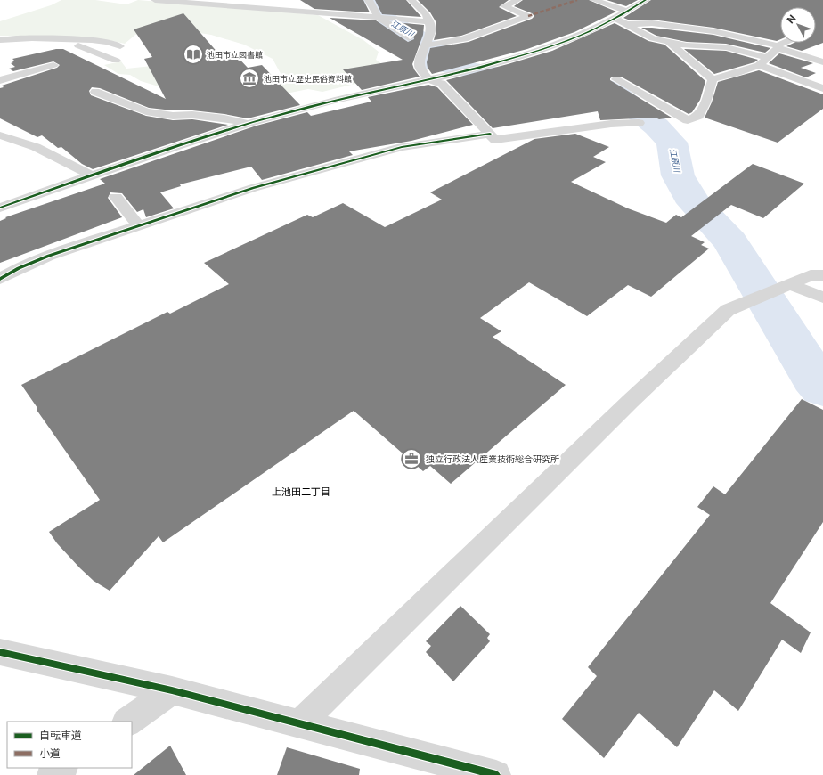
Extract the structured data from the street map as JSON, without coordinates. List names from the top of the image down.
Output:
{
  "districts": ["上池田二丁目"],
  "water": ["江原川"],
  "places": {
    "library": ["池田市立図書館"],
    "museum": ["池田市立歴史民俗資料館"],
    "office": ["独立行政法人産業技術総合研究所"]
  },
  "legend": ["自転車道", "小道"],
  "north": "top left"
}
